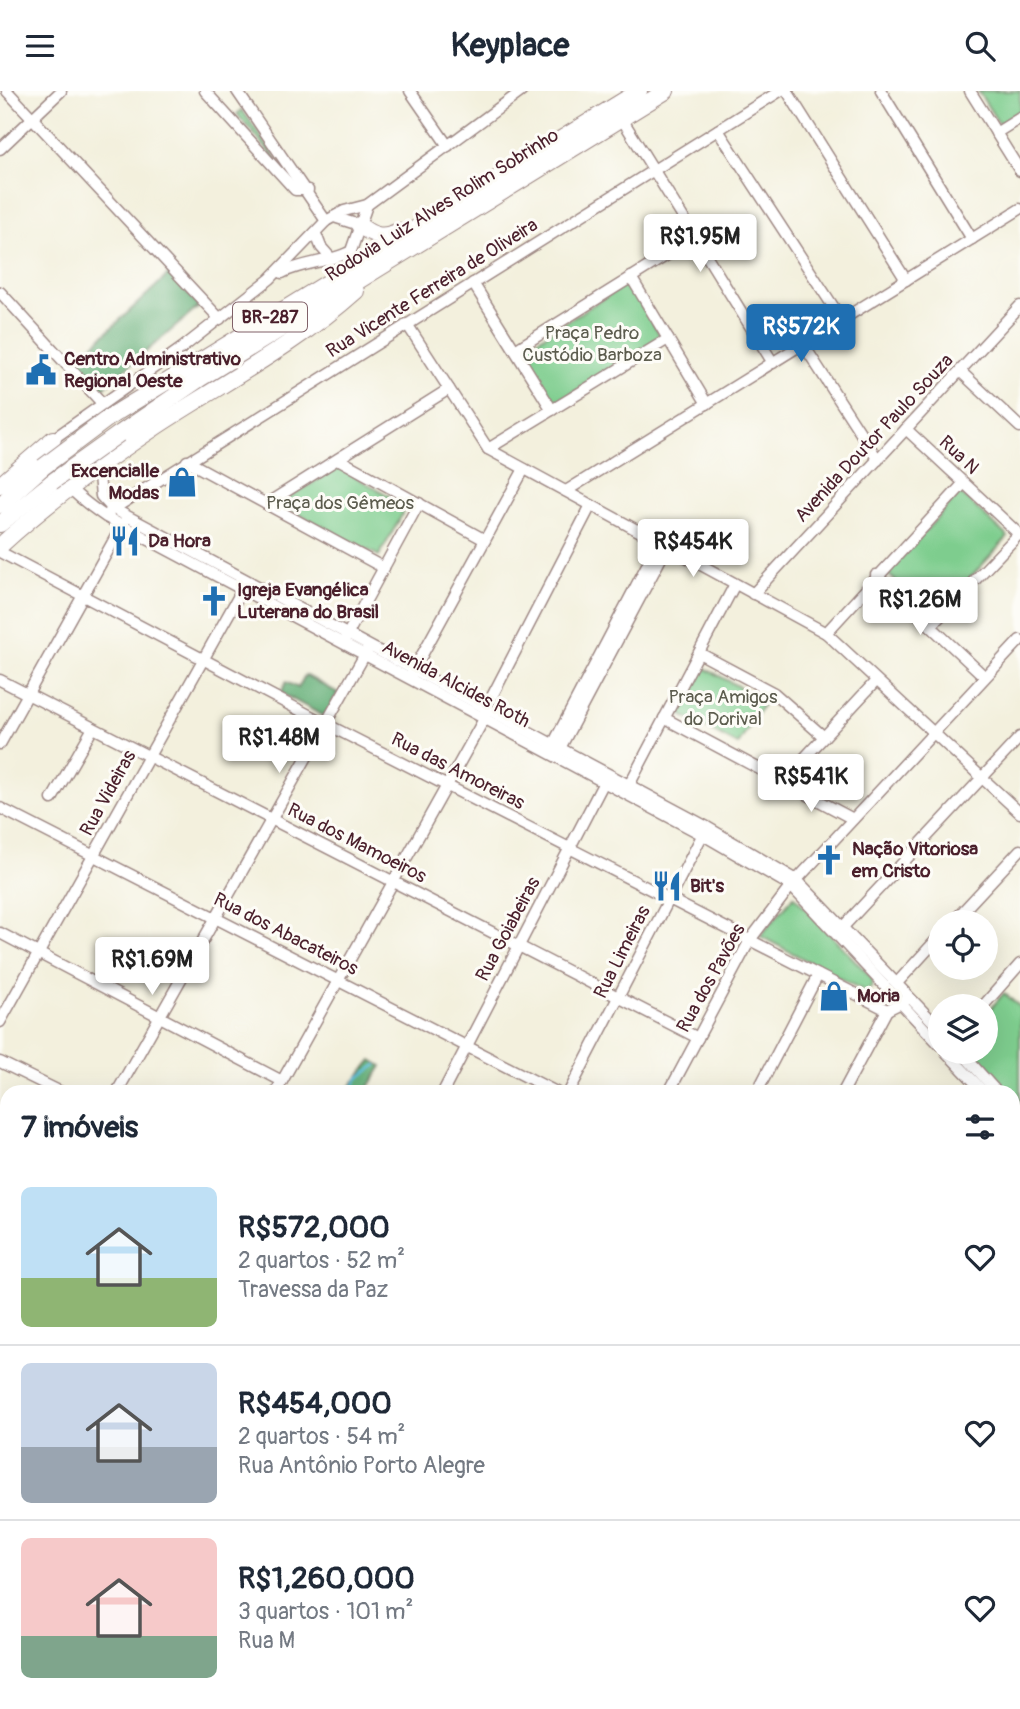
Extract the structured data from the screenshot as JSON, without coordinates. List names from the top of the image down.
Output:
{
  "streets": {
    "highway": ["Rodovia Luiz Alves Rolim Sobrinho", "BR-287"],
    "street": [
      "Rua Vicente Ferreira de Oliveira",
      "Avenida Doutor Paulo Souza",
      "Rua N",
      "Avenida Alcides Roth",
      "Rua das Amoreiras",
      "Rua Videiras",
      "Rua dos Mamoeiros",
      "Rua Goiabeiras",
      "Rua dos Abacateiros",
      "Rua Limeiras",
      "Rua dos Pavões"
    ]
  },
  "crossings": [
    ["Rodovia Luiz Alves Rolim Sobrinho", "BR-287"],
    ["Rua Vicente Ferreira de Oliveira", "Avenida Alcides Roth"],
    ["BR-287", "Avenida Alcides Roth"],
    ["Avenida Doutor Paulo Souza", "Rua N"],
    ["Avenida Alcides Roth", "Rua Videiras"],
    ["Avenida Alcides Roth", "Rua Goiabeiras"],
    ["Avenida Alcides Roth", "Rua Limeiras"],
    ["Avenida Alcides Roth", "Rua dos Pavões"],
    ["Rua das Amoreiras", "Rua Videiras"],
    ["Rua das Amoreiras", "Rua Goiabeiras"],
    ["Rua das Amoreiras", "Rua Limeiras"],
    ["Rua das Amoreiras", "Rua dos Pavões"],
    ["Rua Videiras", "Rua dos Mamoeiros"],
    ["Rua Videiras", "Rua dos Abacateiros"],
    ["Rua dos Mamoeiros", "Rua Goiabeiras"],
    ["Rua dos Mamoeiros", "Rua Limeiras"],
    ["Rua dos Mamoeiros", "Rua dos Pavões"],
    ["Rua Goiabeiras", "Rua dos Abacateiros"]
  ],
  "parks": ["Praça Pedro Custódio Barboza", "Praça dos Gêmeos", "Praça Amigos do Dorival"],
  "places": {
    "public building": ["Centro Administrativo Regional Oeste"],
    "shop": ["Excencialle Modas", "Moria"],
    "restaurant": ["Da Hora", "Bit's"],
    "church": ["Igreja Evangélica Luterana do Brasil", "Nação Vitoriosa em Cristo"]
  },
  "page": {
    "header": "Keyplace",
    "price": [
      "R$1.95M",
      "R$572K",
      "R$454K",
      "R$1.26M",
      "R$1.48M",
      "R$541K",
      "R$1.69M"
    ],
    "heading": "7 imóveis",
    "list": [
      {
        "name": "R$572,000",
        "note": "2 quartos · 52 m² · Travessa da Paz"
      },
      {
        "name": "R$454,000",
        "note": "2 quartos · 54 m² · Rua Antônio Porto Alegre"
      },
      {
        "name": "R$1,260,000",
        "note": "3 quartos · 101 m² · Rua M"
      }
    ]
  }
}
